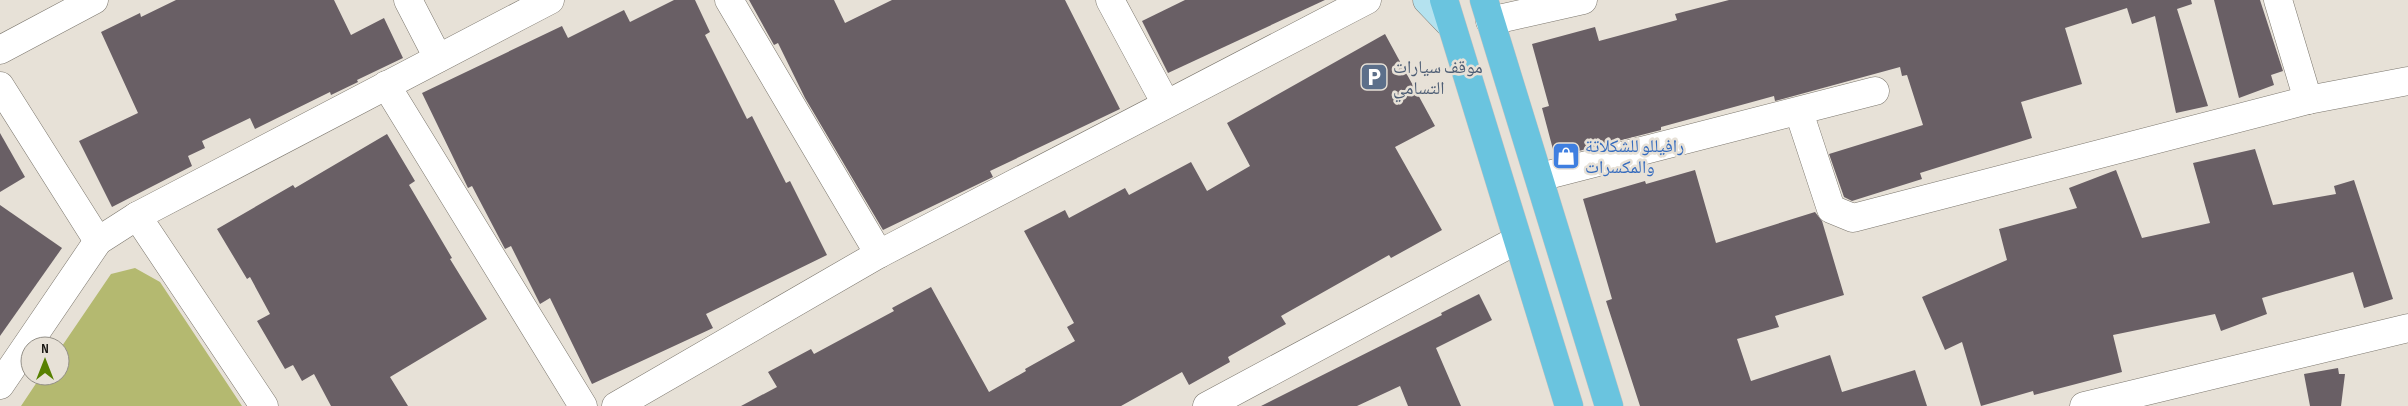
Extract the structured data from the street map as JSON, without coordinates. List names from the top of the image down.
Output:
{
  "places": {
    "parking": ["موقف سيارات التسامي"],
    "shop": ["رافيللو للشكلاتة والمكسرات"]
  },
  "north": "top"
}
